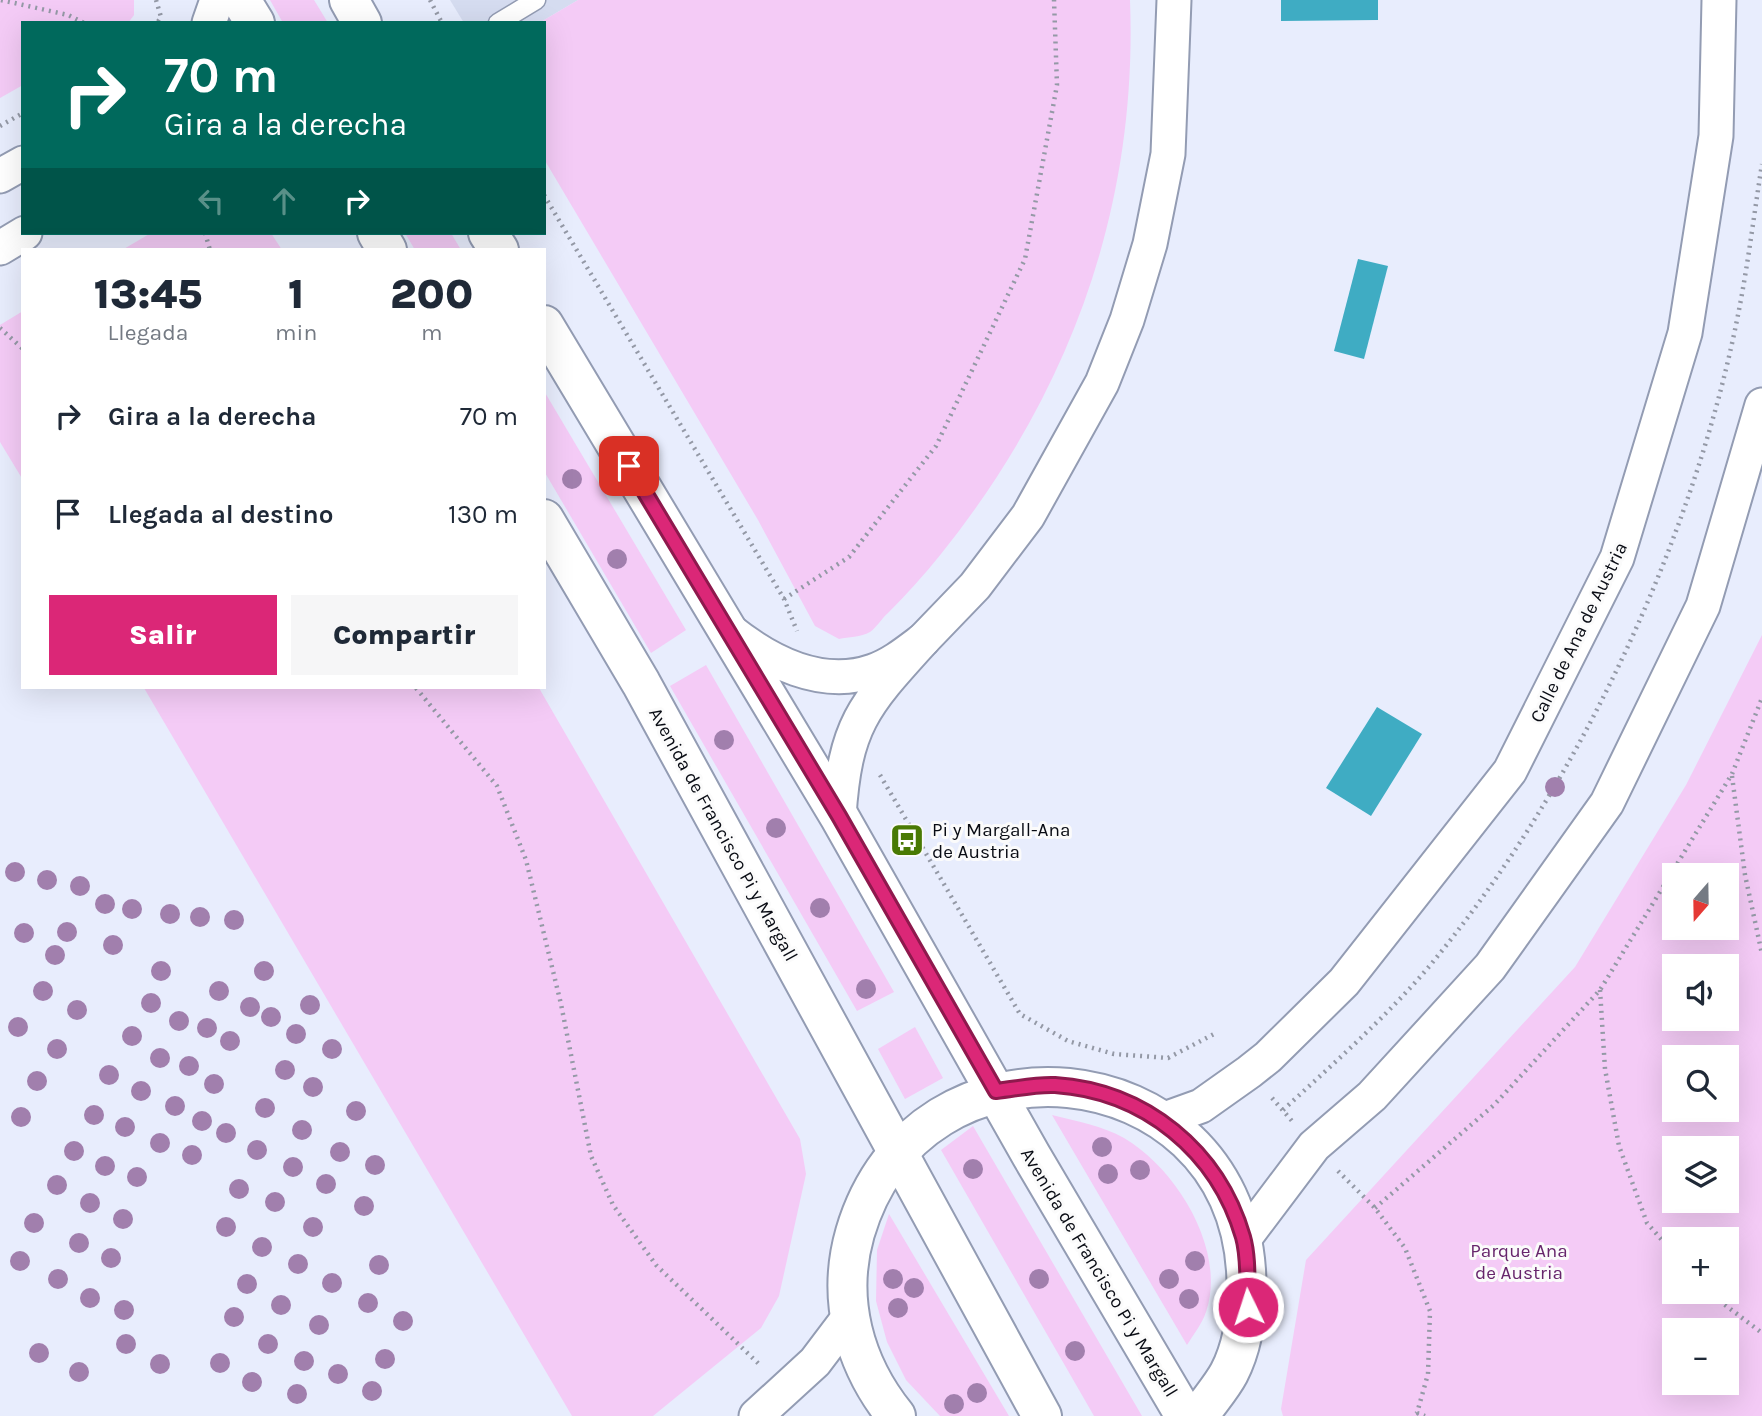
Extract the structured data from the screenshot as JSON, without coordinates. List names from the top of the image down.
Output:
{
  "streets": {
    "street": ["Calle de Ana de Austria", "Avenida de Francisco Pi y Margall"]
  },
  "crossings": [
    ["Calle de Ana de Austria", "Avenida de Francisco Pi y Margall"]
  ],
  "parks": ["Parque Ana de Austria"],
  "places": {
    "bus stop": ["Pi y Margall-Ana de Austria"]
  },
  "north": "bottom",
  "page": {
    "turn": ["70 m", "Gira a la derecha"],
    "eta": [
      "13:45",
      "Llegada",
      "1",
      "min",
      "200",
      "m"
    ],
    "list": [
      {
        "name": "Gira a la derecha",
        "value": "70 m"
      },
      {
        "name": "Llegada al destino",
        "value": "130 m"
      }
    ],
    "buttons": ["Salir", "Compartir"],
    "map_buttons": ["+", "−"]
  }
}
